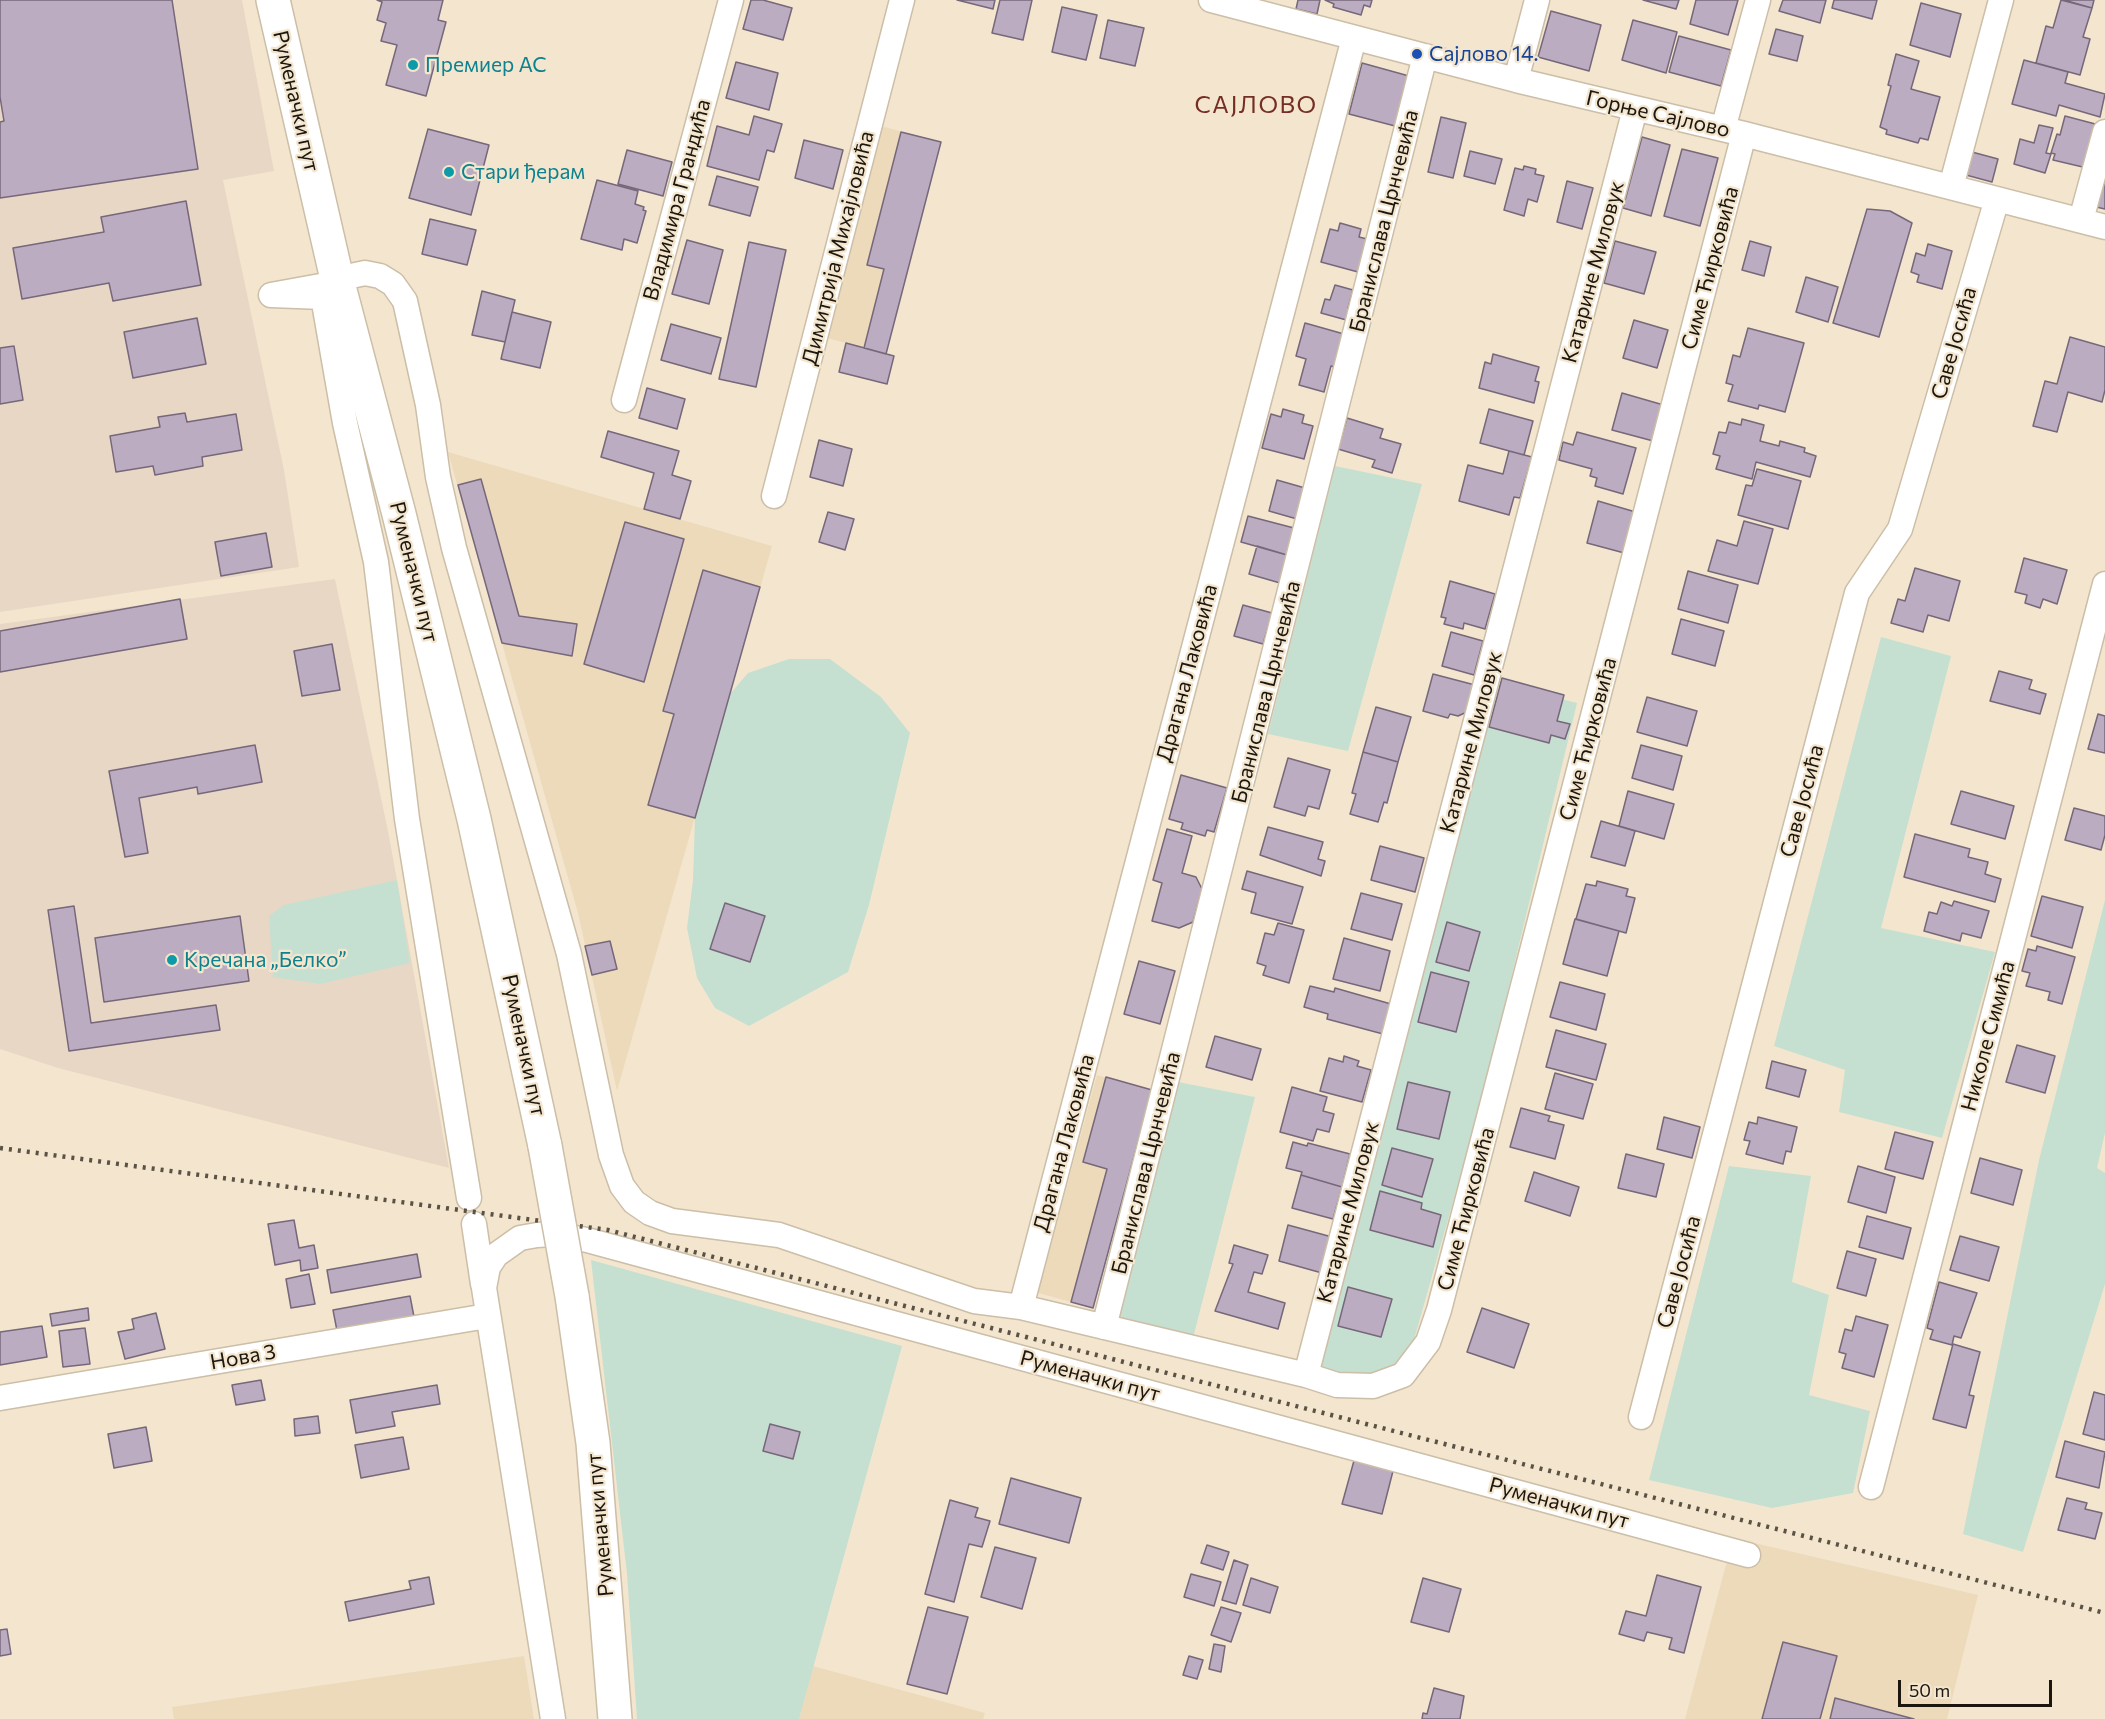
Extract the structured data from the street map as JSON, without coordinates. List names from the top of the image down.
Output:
{
  "streets": {
    "main road": ["Руменачки пут"],
    "street": [
      "Горње Сајлово",
      "Владимира Грандића",
      "Бранислава Црнчевића",
      "Димитрија Михајловића",
      "Симе Ћирковића",
      "Катарине Миловук",
      "Саве Јосића",
      "Драгана Лаковића",
      "Николе Симића",
      "Нова 3"
    ]
  },
  "crossings": [
    ["Руменачки пут", "Симе Ћирковића"],
    ["Руменачки пут", "Нова 3"],
    ["Горње Сајлово", "Бранислава Црнчевића"],
    ["Горње Сајлово", "Симе Ћирковића"],
    ["Горње Сајлово", "Катарине Миловук"],
    ["Горње Сајлово", "Саве Јосића"],
    ["Горње Сајлово", "Драгана Лаковића"],
    ["Бранислава Црнчевића", "Симе Ћирковића"],
    ["Симе Ћирковића", "Катарине Миловук"],
    ["Симе Ћирковића", "Драгана Лаковића"]
  ],
  "districts": ["САЈЛОВО"],
  "places": [
    "Сајлово 14.",
    "Премиер АС",
    "Стари ђерам",
    "Кречана „Белко”"
  ],
  "scale_bar": "50 m"
}
